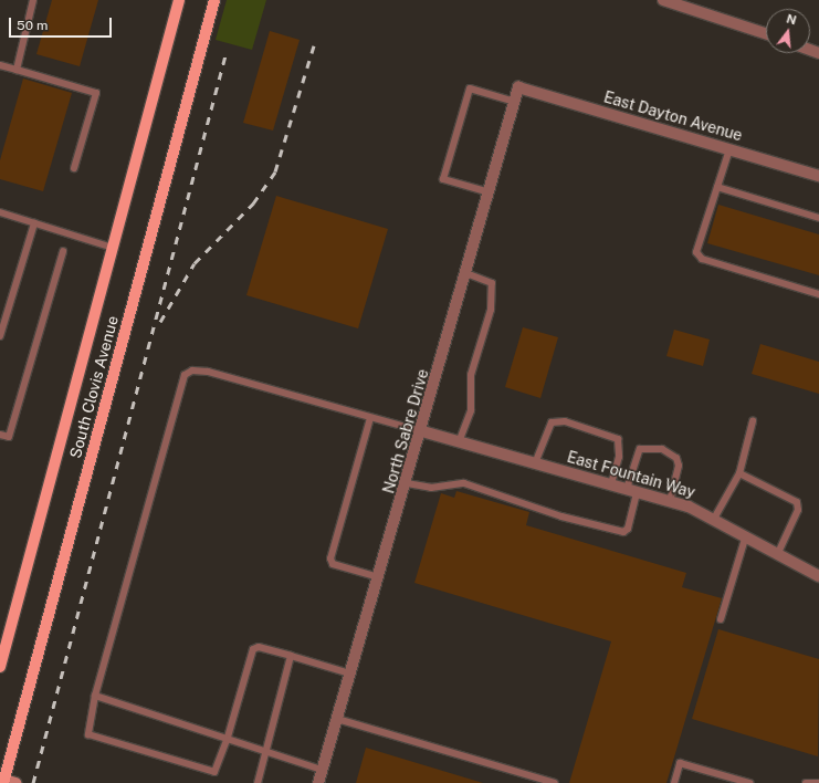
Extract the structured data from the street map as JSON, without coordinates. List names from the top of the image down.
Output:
{
  "streets": {
    "main road": ["South Clovis Avenue"],
    "street": ["East Dayton Avenue", "North Sabre Drive", "East Fountain Way"]
  },
  "crossings": [
    ["East Dayton Avenue", "North Sabre Drive"],
    ["North Sabre Drive", "East Fountain Way"]
  ],
  "scale_bar": "50 m",
  "north": "top"
}
